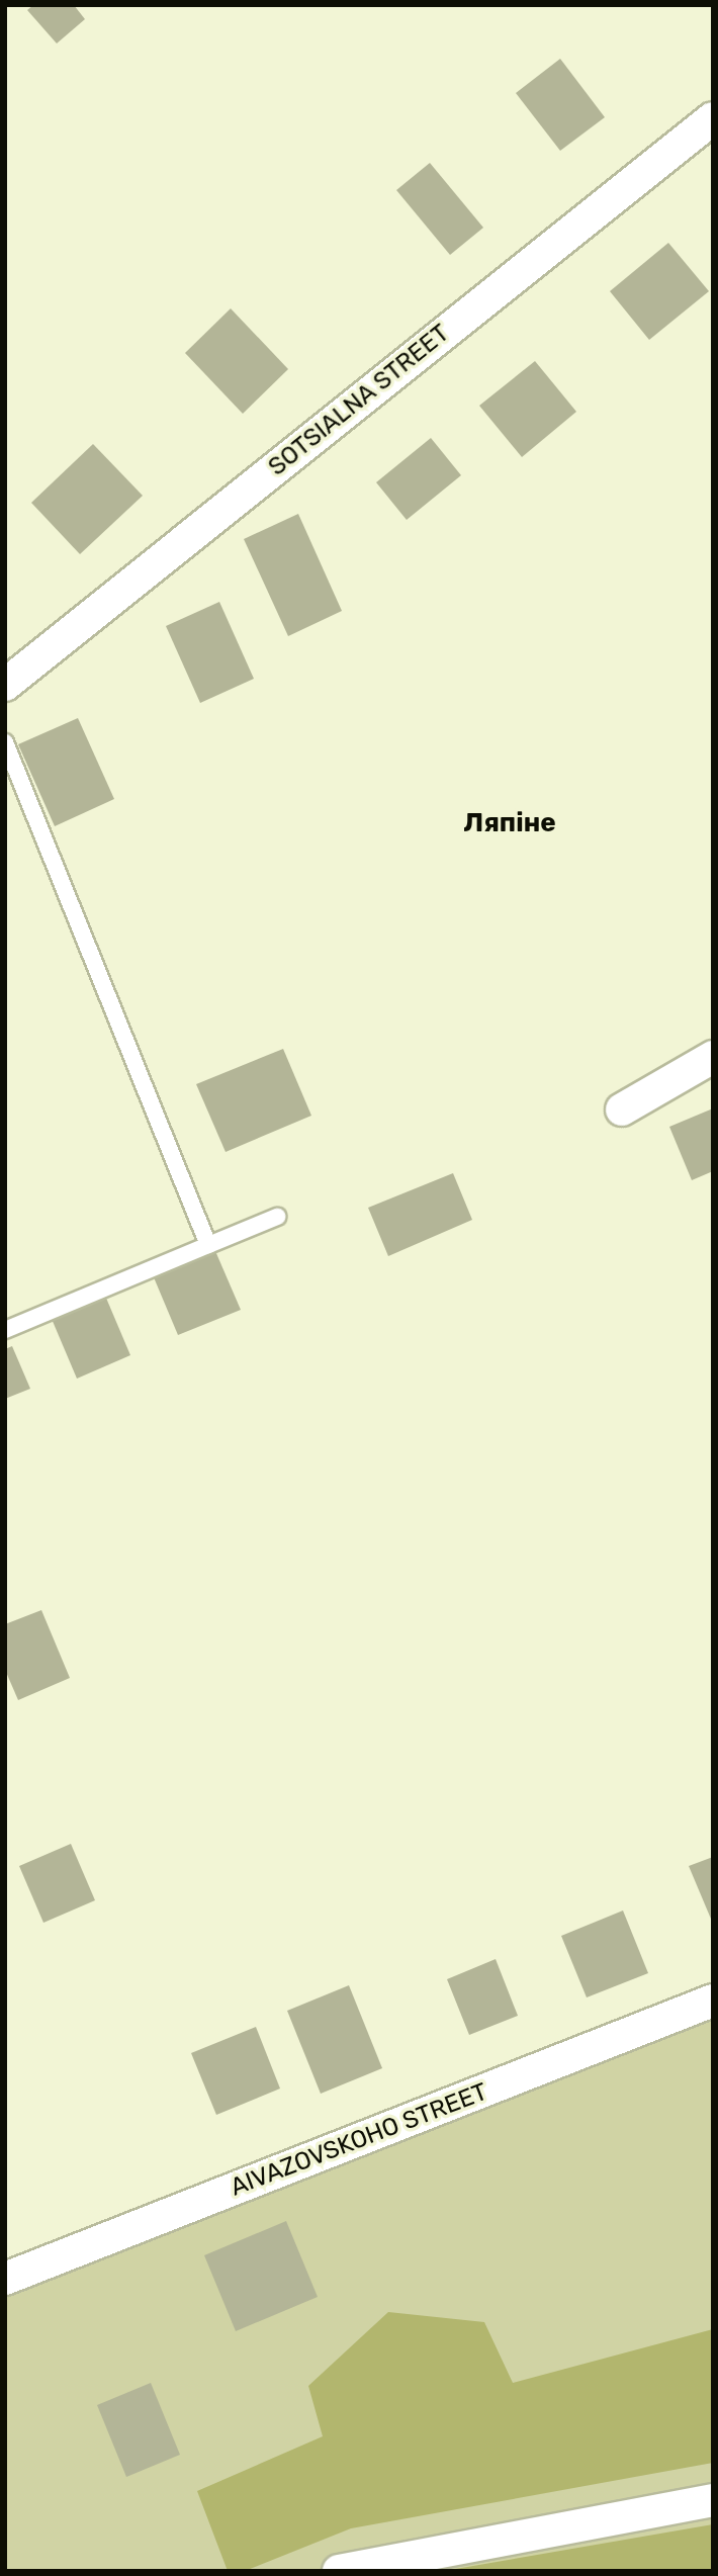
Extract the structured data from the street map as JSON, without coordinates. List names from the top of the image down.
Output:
{
  "streets": {
    "street": ["SOTSIALNA STREET", "AIVAZOVSKOHO STREET"]
  },
  "districts": ["Ляпіне"]
}
